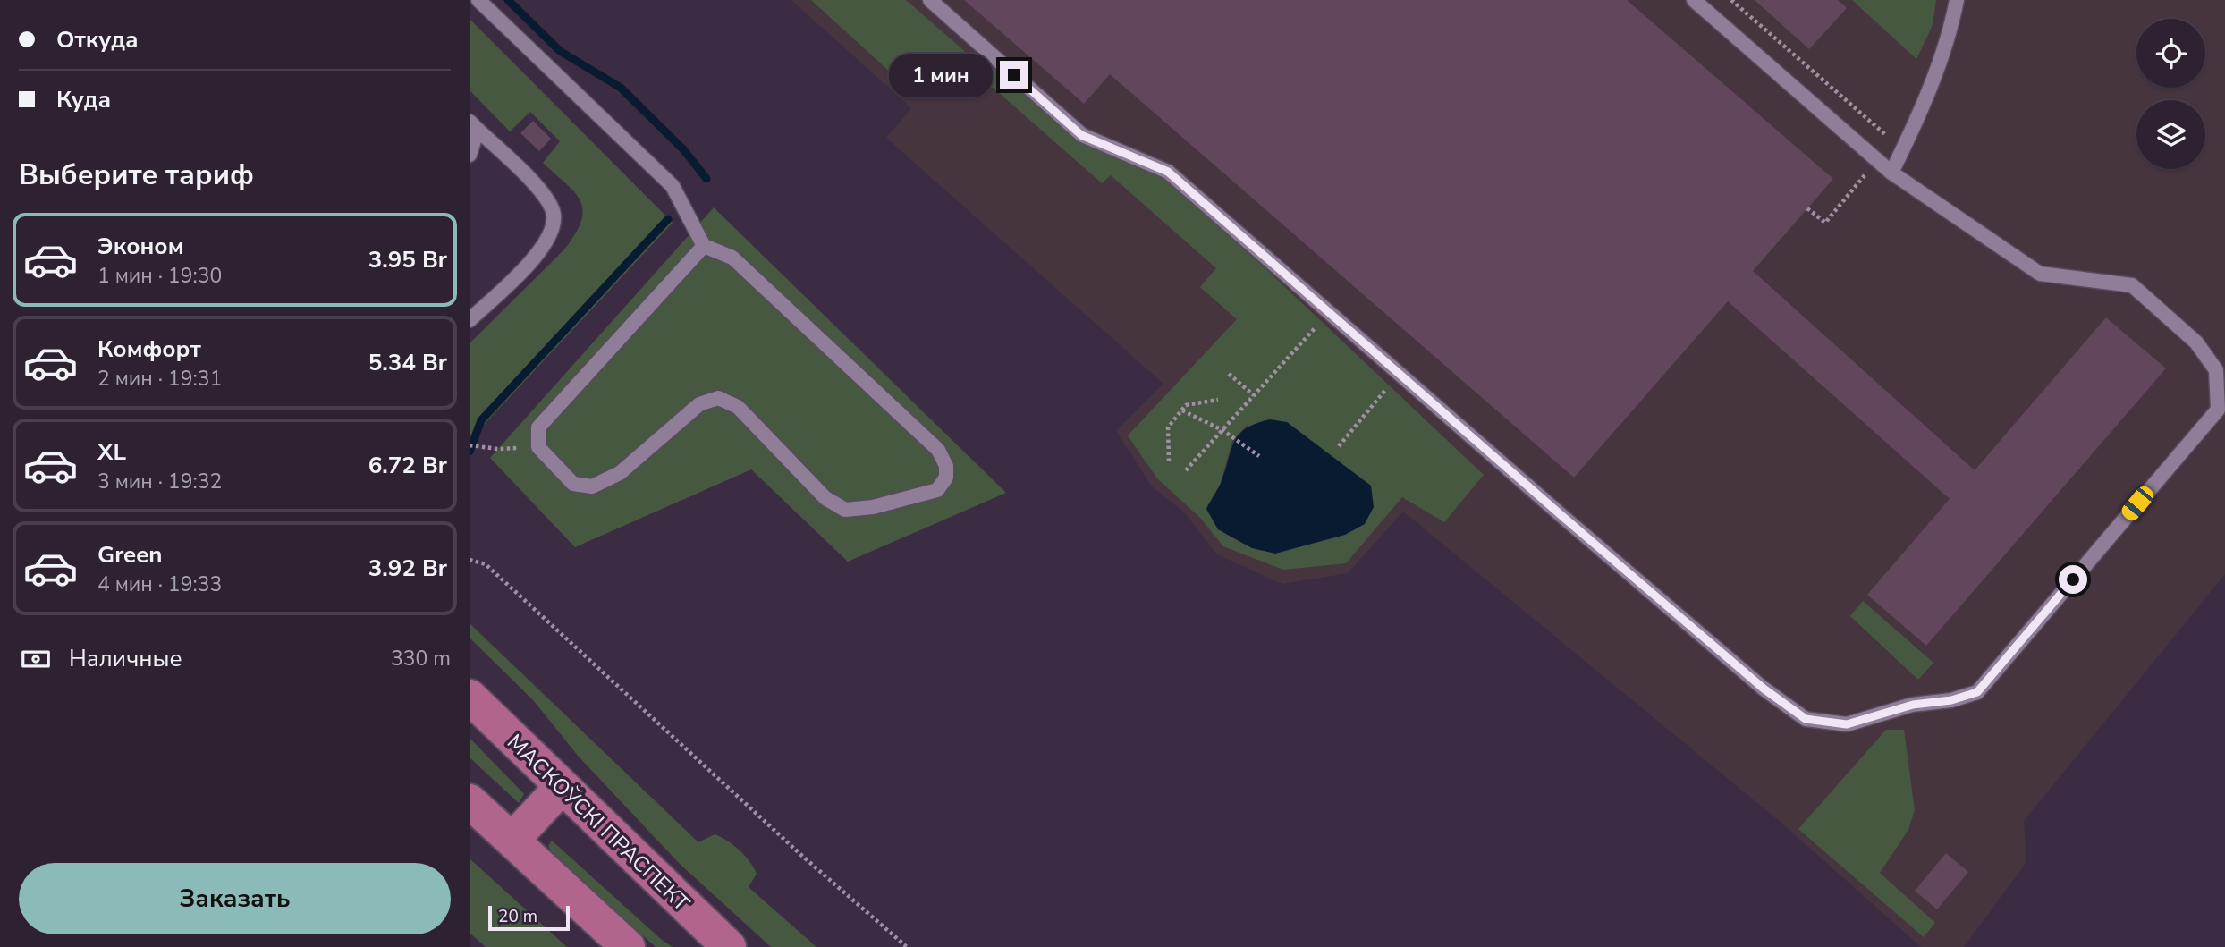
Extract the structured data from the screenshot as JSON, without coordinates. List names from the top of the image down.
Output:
{
  "streets": {
    "main road": ["МАСКОЎСКІ ПРАСПЕКТ"]
  },
  "scale_bar": "20 m",
  "page": {
    "banner": ["Откуда", "Куда"],
    "bubble": "1 мин",
    "heading": "Выберите тариф",
    "list": [
      {
        "name": "Эконом",
        "note": "1 мин · 19:30",
        "value": "3.95 Br"
      },
      {
        "name": "Комфорт",
        "note": "2 мин · 19:31",
        "value": "5.34 Br"
      },
      {
        "name": "XL",
        "note": "3 мин · 19:32",
        "value": "6.72 Br"
      },
      {
        "name": "Green",
        "note": "4 мин · 19:33",
        "value": "3.92 Br"
      }
    ],
    "pay": ["Наличные", "330 m"],
    "buttons": "Заказать",
    "scale": "20 m"
  }
}
